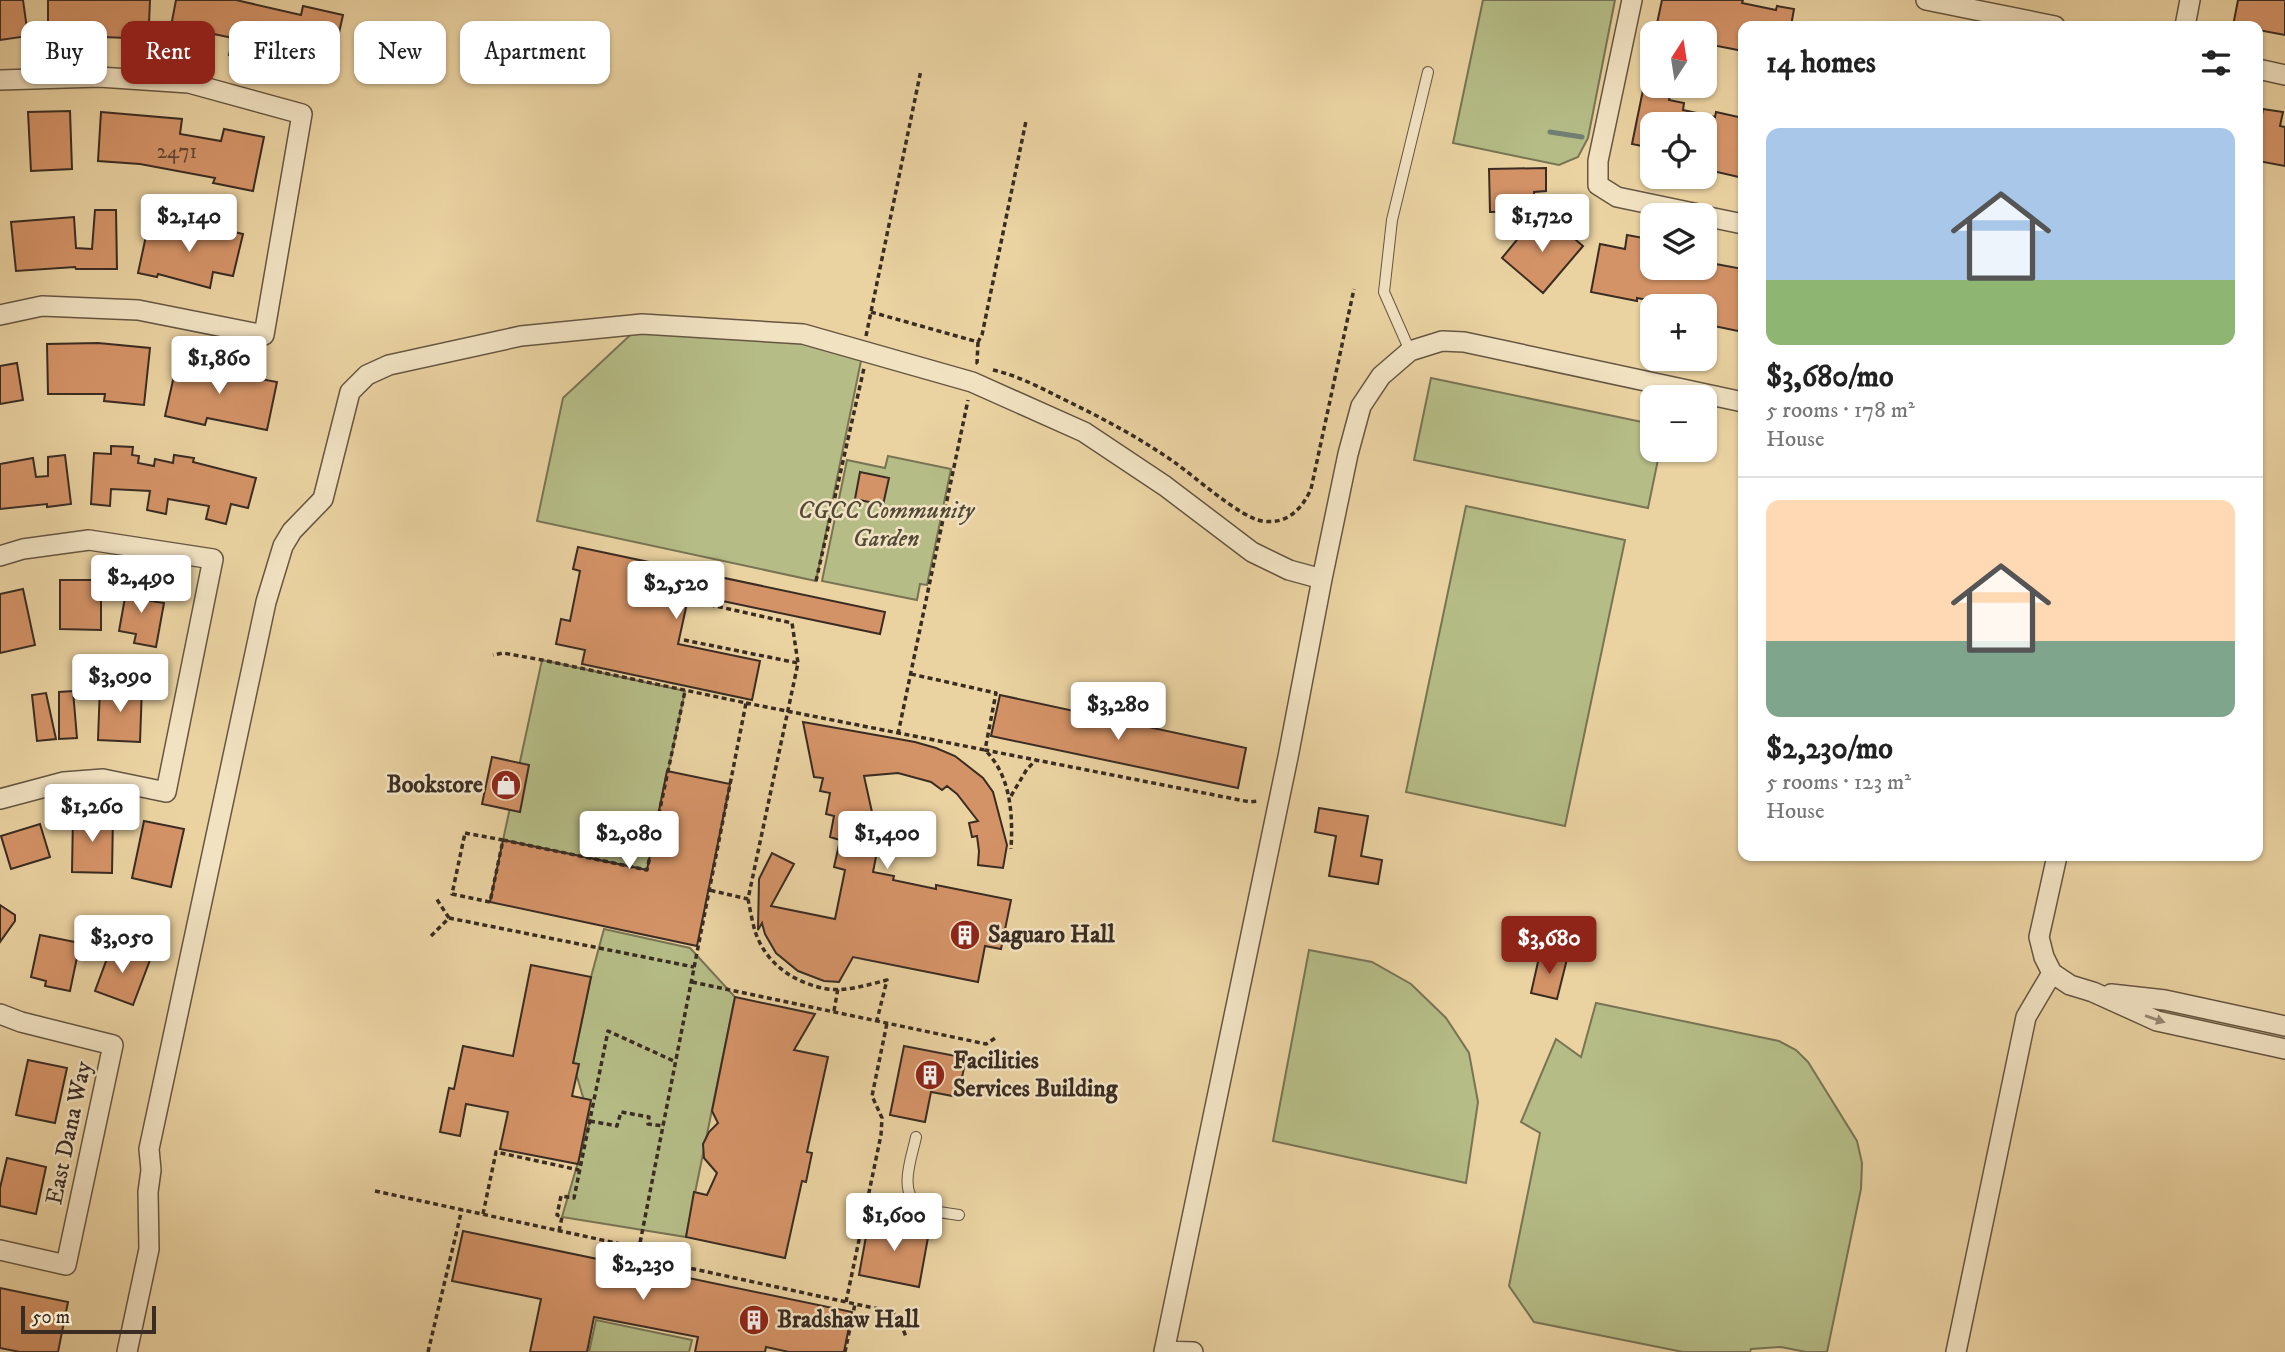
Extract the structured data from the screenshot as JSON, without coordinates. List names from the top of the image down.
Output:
{
  "streets": {
    "street": ["East Dana Way"]
  },
  "parks": ["CGCC Community Garden"],
  "places": {
    "shop": ["Bookstore"],
    "building": ["Saguaro Hall", "Facilities Services Building", "Bradshaw Hall"]
  },
  "house_numbers": ["2471"],
  "scale_bar": "50 m",
  "north": "top",
  "page": {
    "map_buttons": ["+", "−"],
    "chip": [
      "Buy",
      "Rent",
      "Filters",
      "New",
      "Apartment"
    ],
    "heading": "14 homes",
    "list": [
      {
        "name": "$3,680/mo",
        "note": "5 rooms · 178 m² · House"
      },
      {
        "name": "$2,230/mo",
        "note": "5 rooms · 123 m² · House"
      }
    ],
    "price": [
      "$2,140",
      "$1,720",
      "$1,860",
      "$2,490",
      "$2,520",
      "$3,090",
      "$3,280",
      "$1,260",
      "$2,080",
      "$1,400",
      "$3,050",
      "$3,680",
      "$1,600",
      "$2,230"
    ],
    "scale": "50 m"
  }
}
